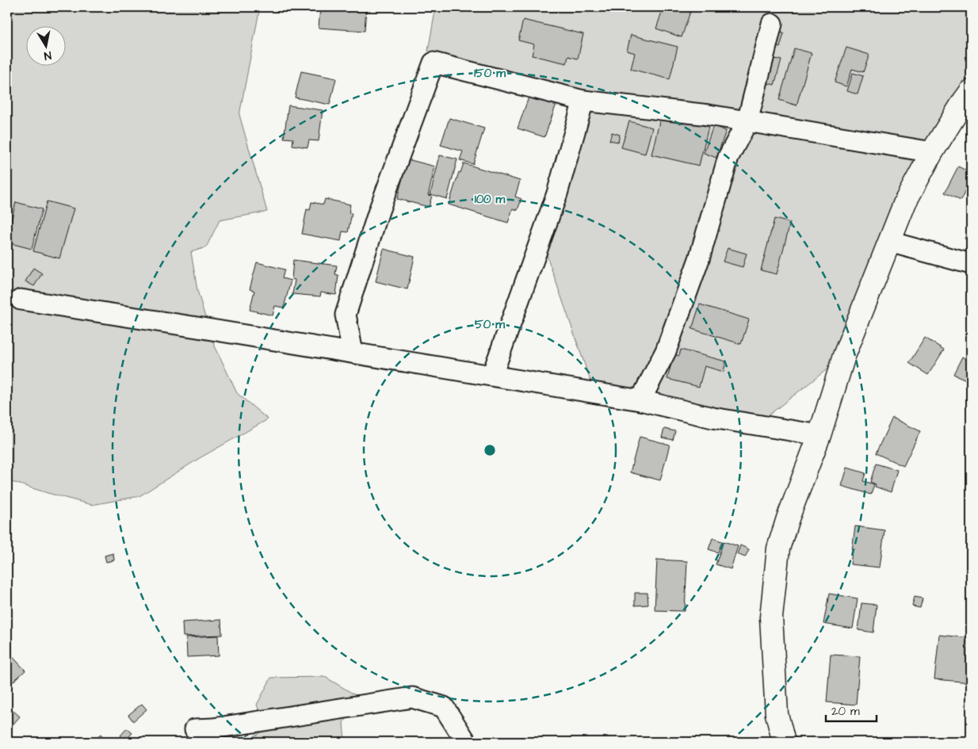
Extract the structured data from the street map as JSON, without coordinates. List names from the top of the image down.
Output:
{
  "scale_bar": "20 m",
  "north": "bottom",
  "rings": ["150 m", "100 m", "50 m"]
}
